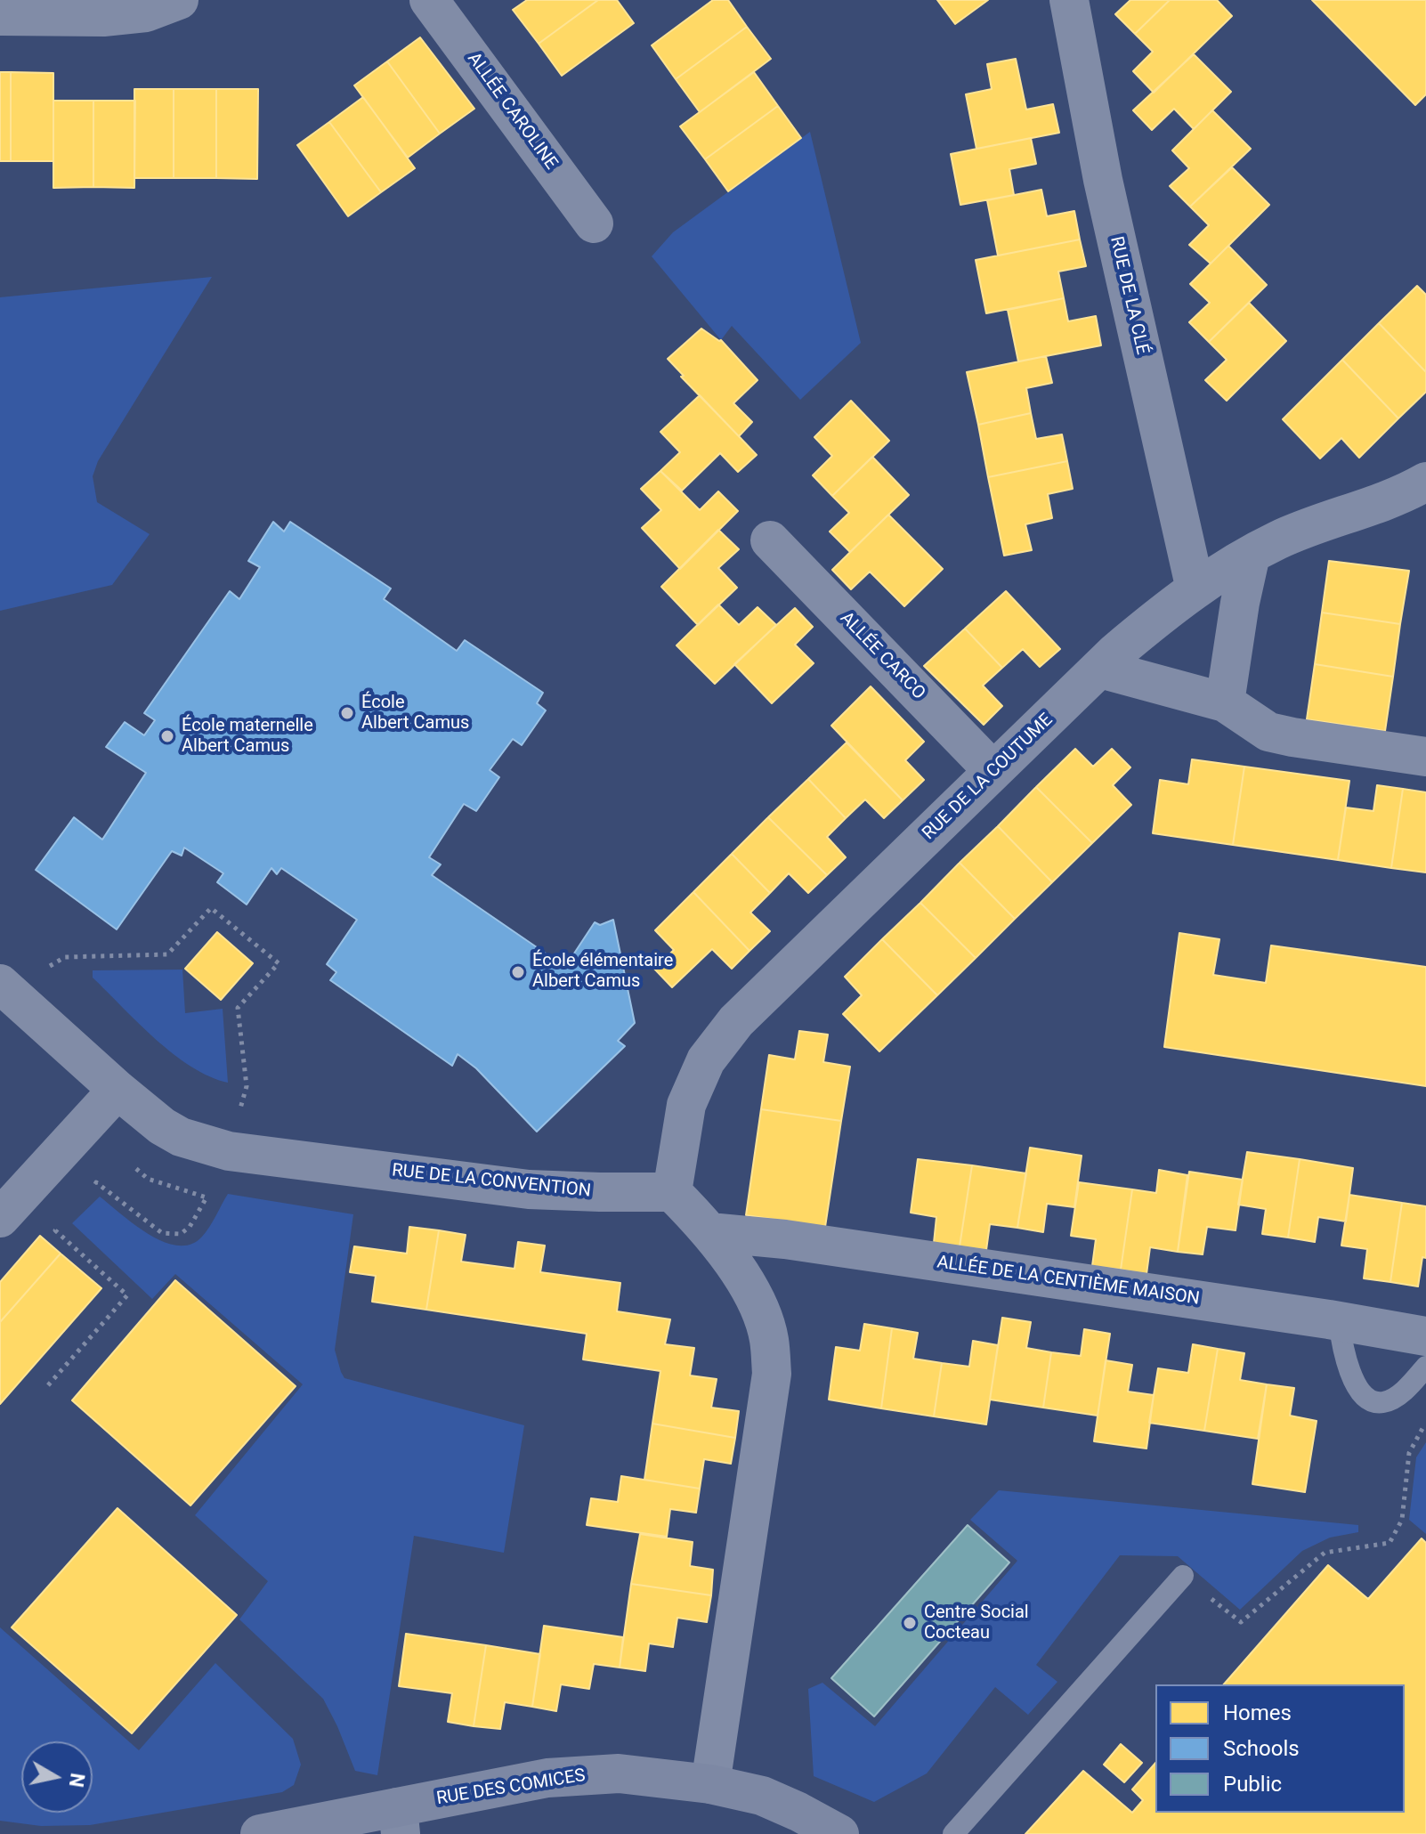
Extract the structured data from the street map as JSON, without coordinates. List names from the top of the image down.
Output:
{
  "streets": {
    "street": [
      "ALLÉE CAROLINE",
      "RUE DE LA CLÉ",
      "ALLÉE CARCO",
      "RUE DE LA COUTUME",
      "RUE DE LA CONVENTION",
      "ALLÉE DE LA CENTIÈME MAISON",
      "RUE DES COMICES"
    ]
  },
  "crossings": [
    ["RUE DE LA CLÉ", "RUE DE LA COUTUME"],
    ["ALLÉE CARCO", "RUE DE LA COUTUME"],
    ["RUE DE LA COUTUME", "RUE DE LA CONVENTION"]
  ],
  "places": [
    "École Albert Camus",
    "École maternelle Albert Camus",
    "École élémentaire Albert Camus",
    "Centre Social Cocteau"
  ],
  "legend": ["Homes", "Schools", "Public"],
  "north": "right"
}
